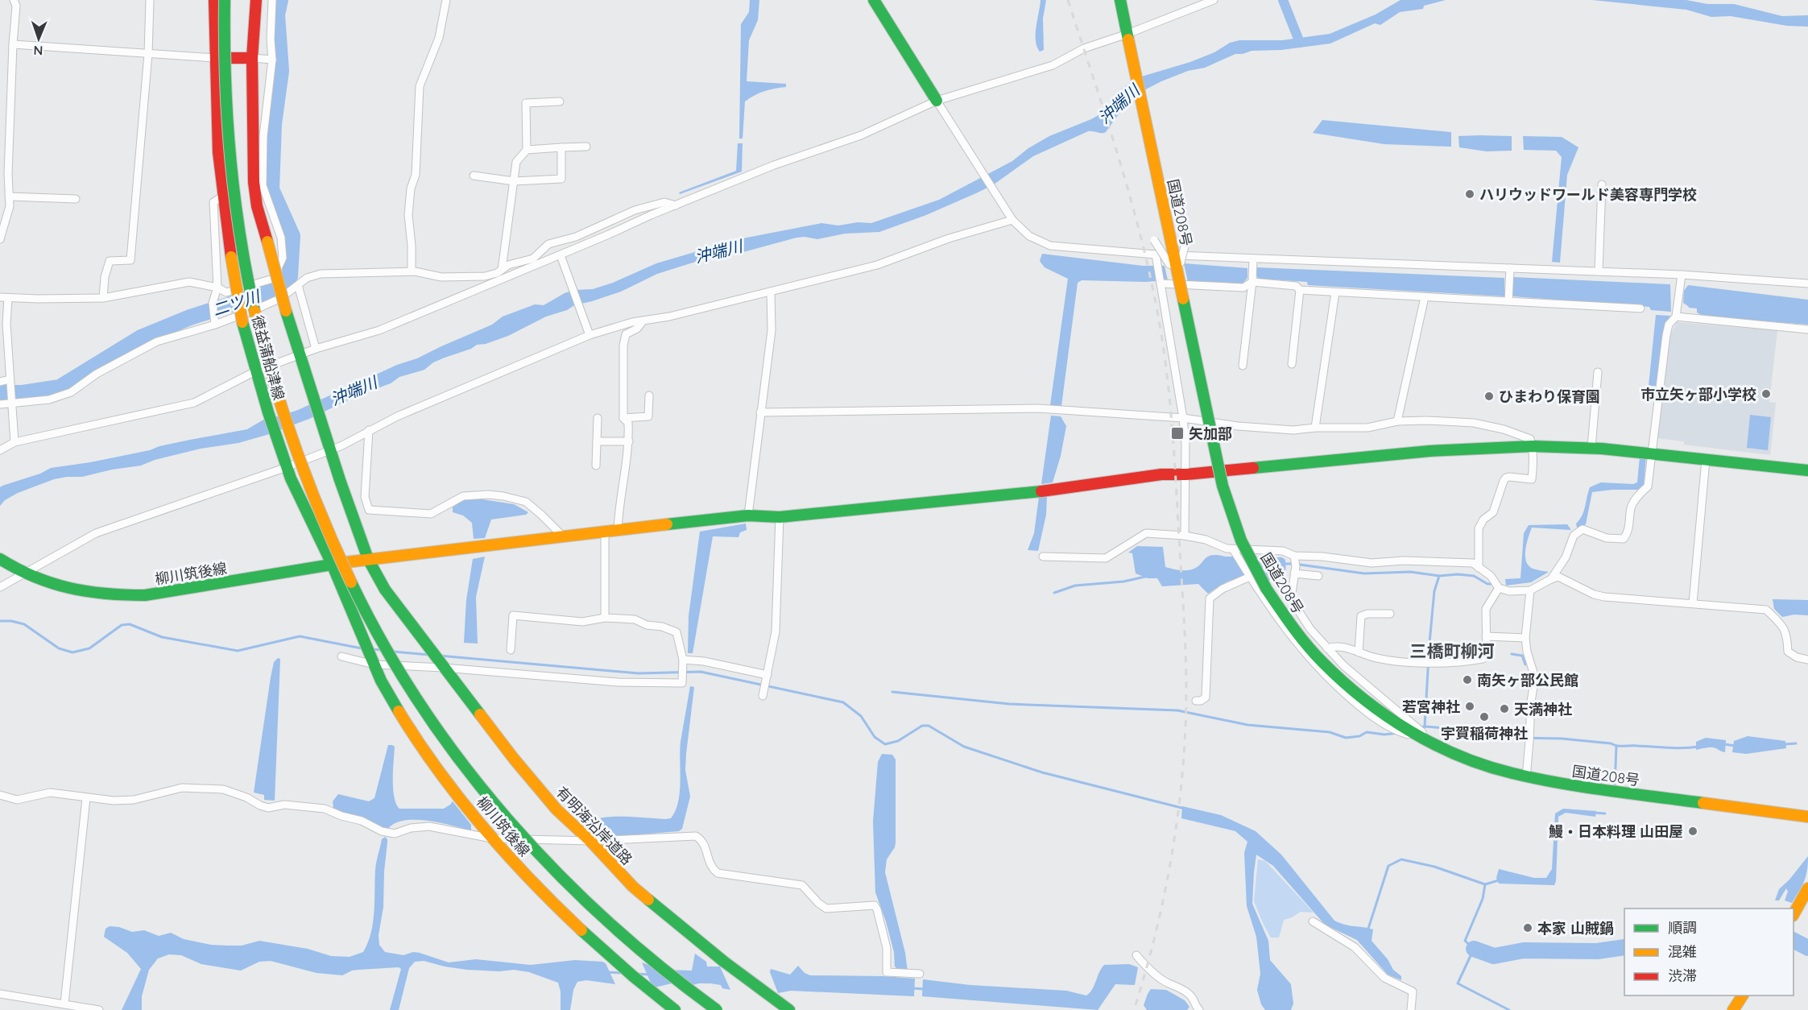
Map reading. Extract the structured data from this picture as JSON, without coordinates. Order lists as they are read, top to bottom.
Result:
{
  "streets": {
    "main road": [
      "国道208号",
      "徳益蒲船津線",
      "柳川筑後線",
      "有明海沿岸道路"
    ]
  },
  "crossings": [
    ["徳益蒲船津線", "柳川筑後線"],
    ["徳益蒲船津線", "有明海沿岸道路"],
    ["柳川筑後線", "有明海沿岸道路"]
  ],
  "districts": ["三橋町柳河"],
  "water": ["沖端川", "二ツ川"],
  "places": {
    "other": [
      "ハリウッドワールド美容専門学校",
      "市立矢ヶ部小学校",
      "ひまわり保育園",
      "南矢ヶ部公民館",
      "若宮神社",
      "天満神社",
      "宇賀稲荷神社",
      "鰻・日本料理 山田屋",
      "本家 山賊鍋"
    ],
    "transit": ["矢加部"]
  },
  "legend": ["順調", "混雑", "渋滞"],
  "north": "bottom"
}
